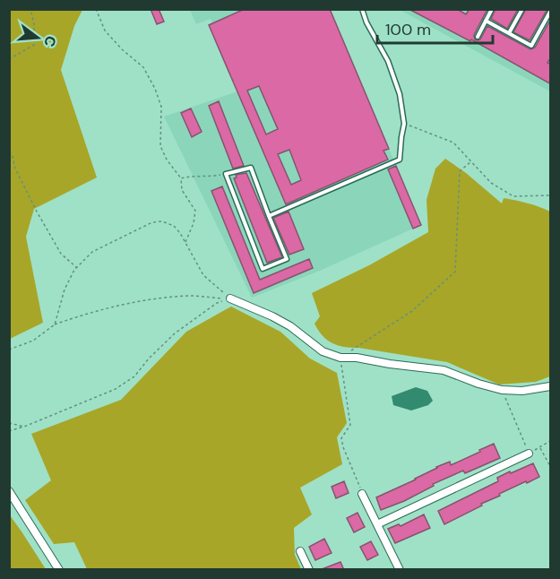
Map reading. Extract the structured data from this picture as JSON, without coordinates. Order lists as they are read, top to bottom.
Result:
{
  "scale_bar": "100 m",
  "north": "right"
}
